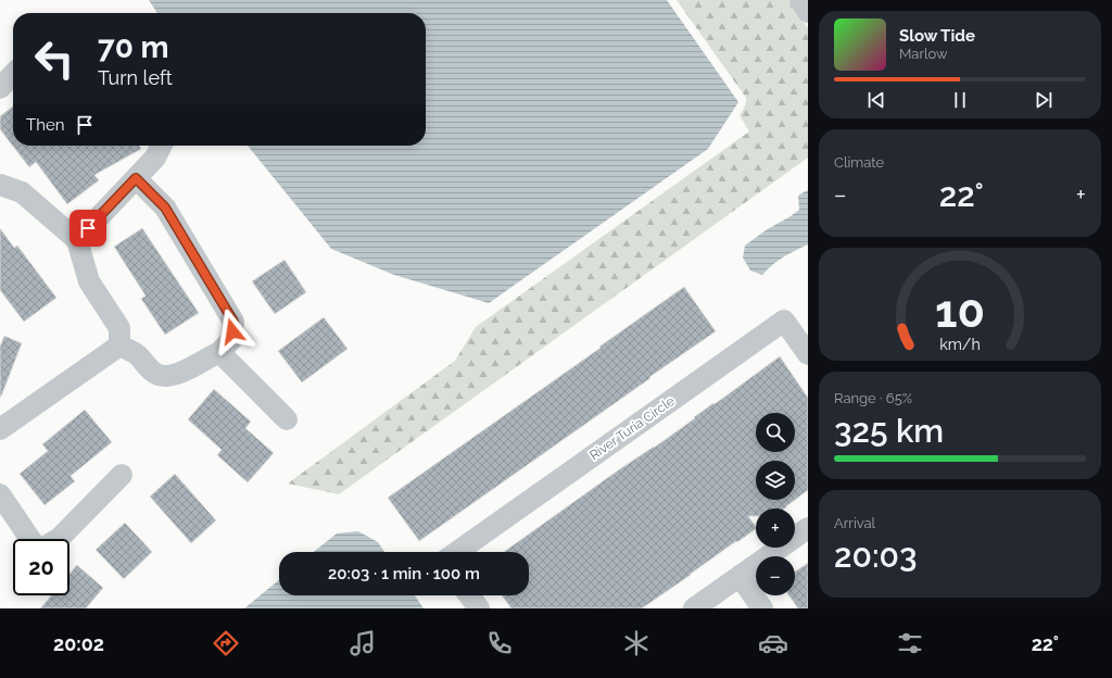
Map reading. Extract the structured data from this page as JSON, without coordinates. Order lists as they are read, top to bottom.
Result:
{
  "streets": {
    "street": ["River Turia Circle"]
  },
  "page": {
    "turn": ["70 m", "Turn left"],
    "song": ["Slow Tide", "Marlow"],
    "then": "Then",
    "tile": [
      "Climate",
      ["Range · 65%", "325 km"],
      ["Arrival", "20:03"]
    ],
    "heat": ["−", "22°", "+"],
    "map_buttons": ["+", "−"],
    "limit": "20",
    "trip": "20:03 · 1 min · 100 m",
    "tabs": ["20:02", "22°"],
    "gauge": ["10", "km/h"]
  }
}
